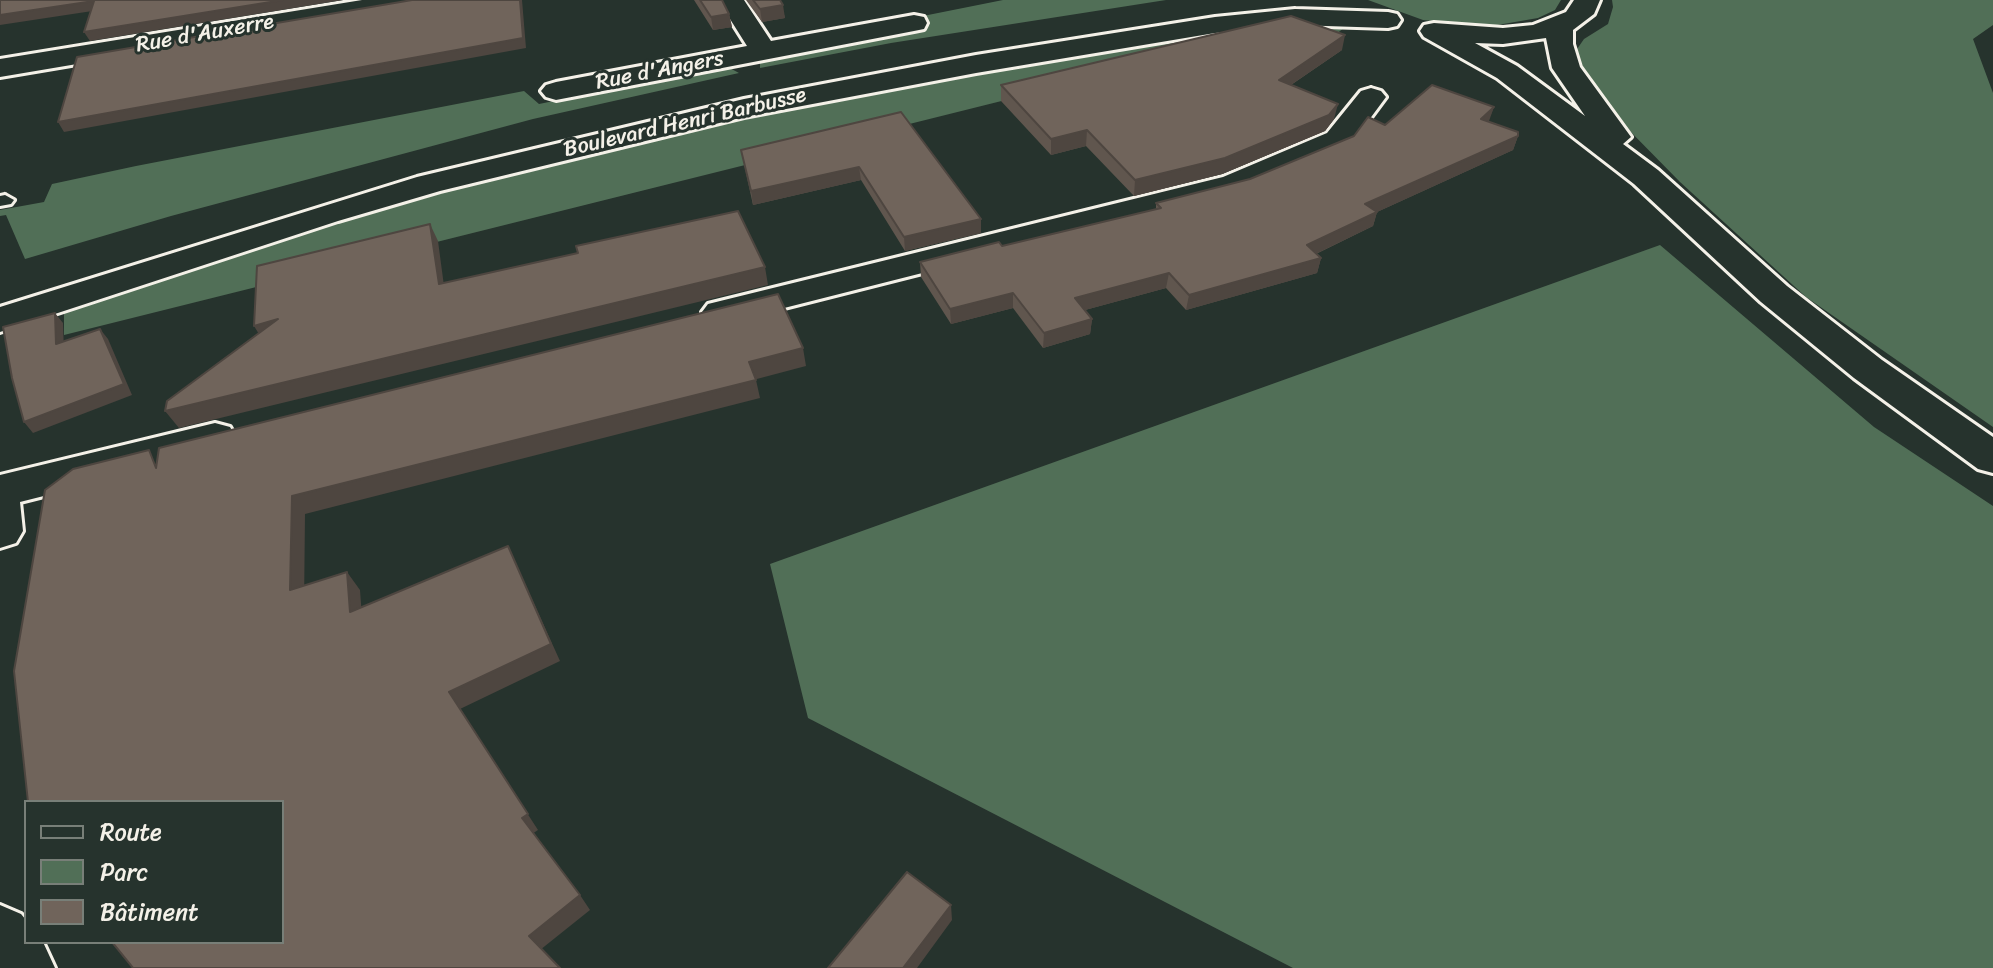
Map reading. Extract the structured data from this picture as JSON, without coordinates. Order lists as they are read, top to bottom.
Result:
{
  "streets": {
    "main road": ["Rue d'Auxerre", "Rue d'Angers", "Boulevard Henri Barbusse"]
  },
  "legend": ["Route", "Parc", "Bâtiment"]
}
